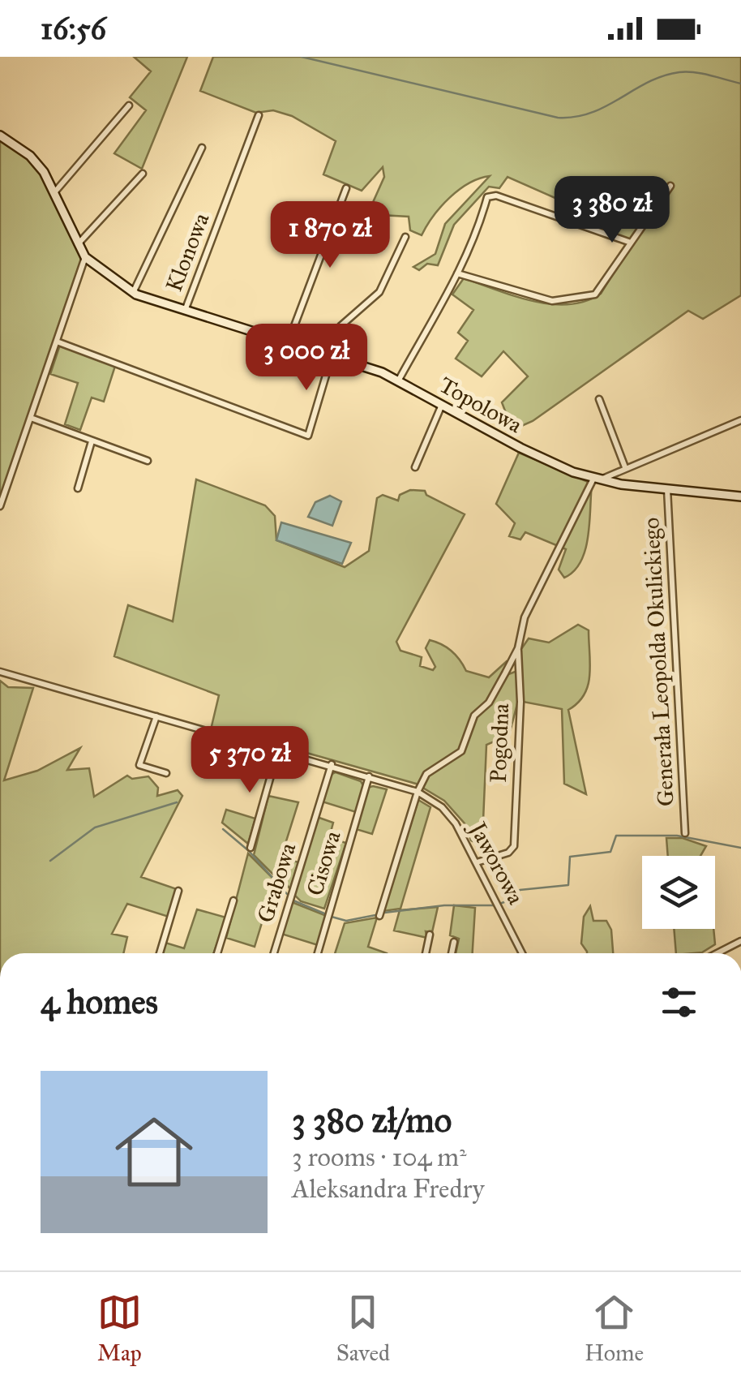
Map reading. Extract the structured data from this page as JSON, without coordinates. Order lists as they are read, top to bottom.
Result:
{
  "streets": {
    "street": [
      "Klonowa",
      "Topolowa",
      "Generała Leopolda Okulickiego",
      "Pogodna",
      "Cisowa",
      "Jaworowa",
      "Grabowa"
    ]
  },
  "crossings": [
    ["Klonowa", "Topolowa"],
    ["Topolowa", "Generała Leopolda Okulickiego"],
    ["Pogodna", "Jaworowa"],
    ["Cisowa", "Jaworowa"],
    ["Jaworowa", "Grabowa"]
  ],
  "page": {
    "status": "16:56",
    "price": [
      "3 380 zł",
      "1 870 zł",
      "3 000 zł",
      "5 370 zł"
    ],
    "heading": "4 homes",
    "list": [
      {
        "name": "3 380 zł/mo",
        "note": "3 rooms · 104 m² · Aleksandra Fredry"
      }
    ],
    "tabs": ["Map", "Saved", "Home"]
  }
}
